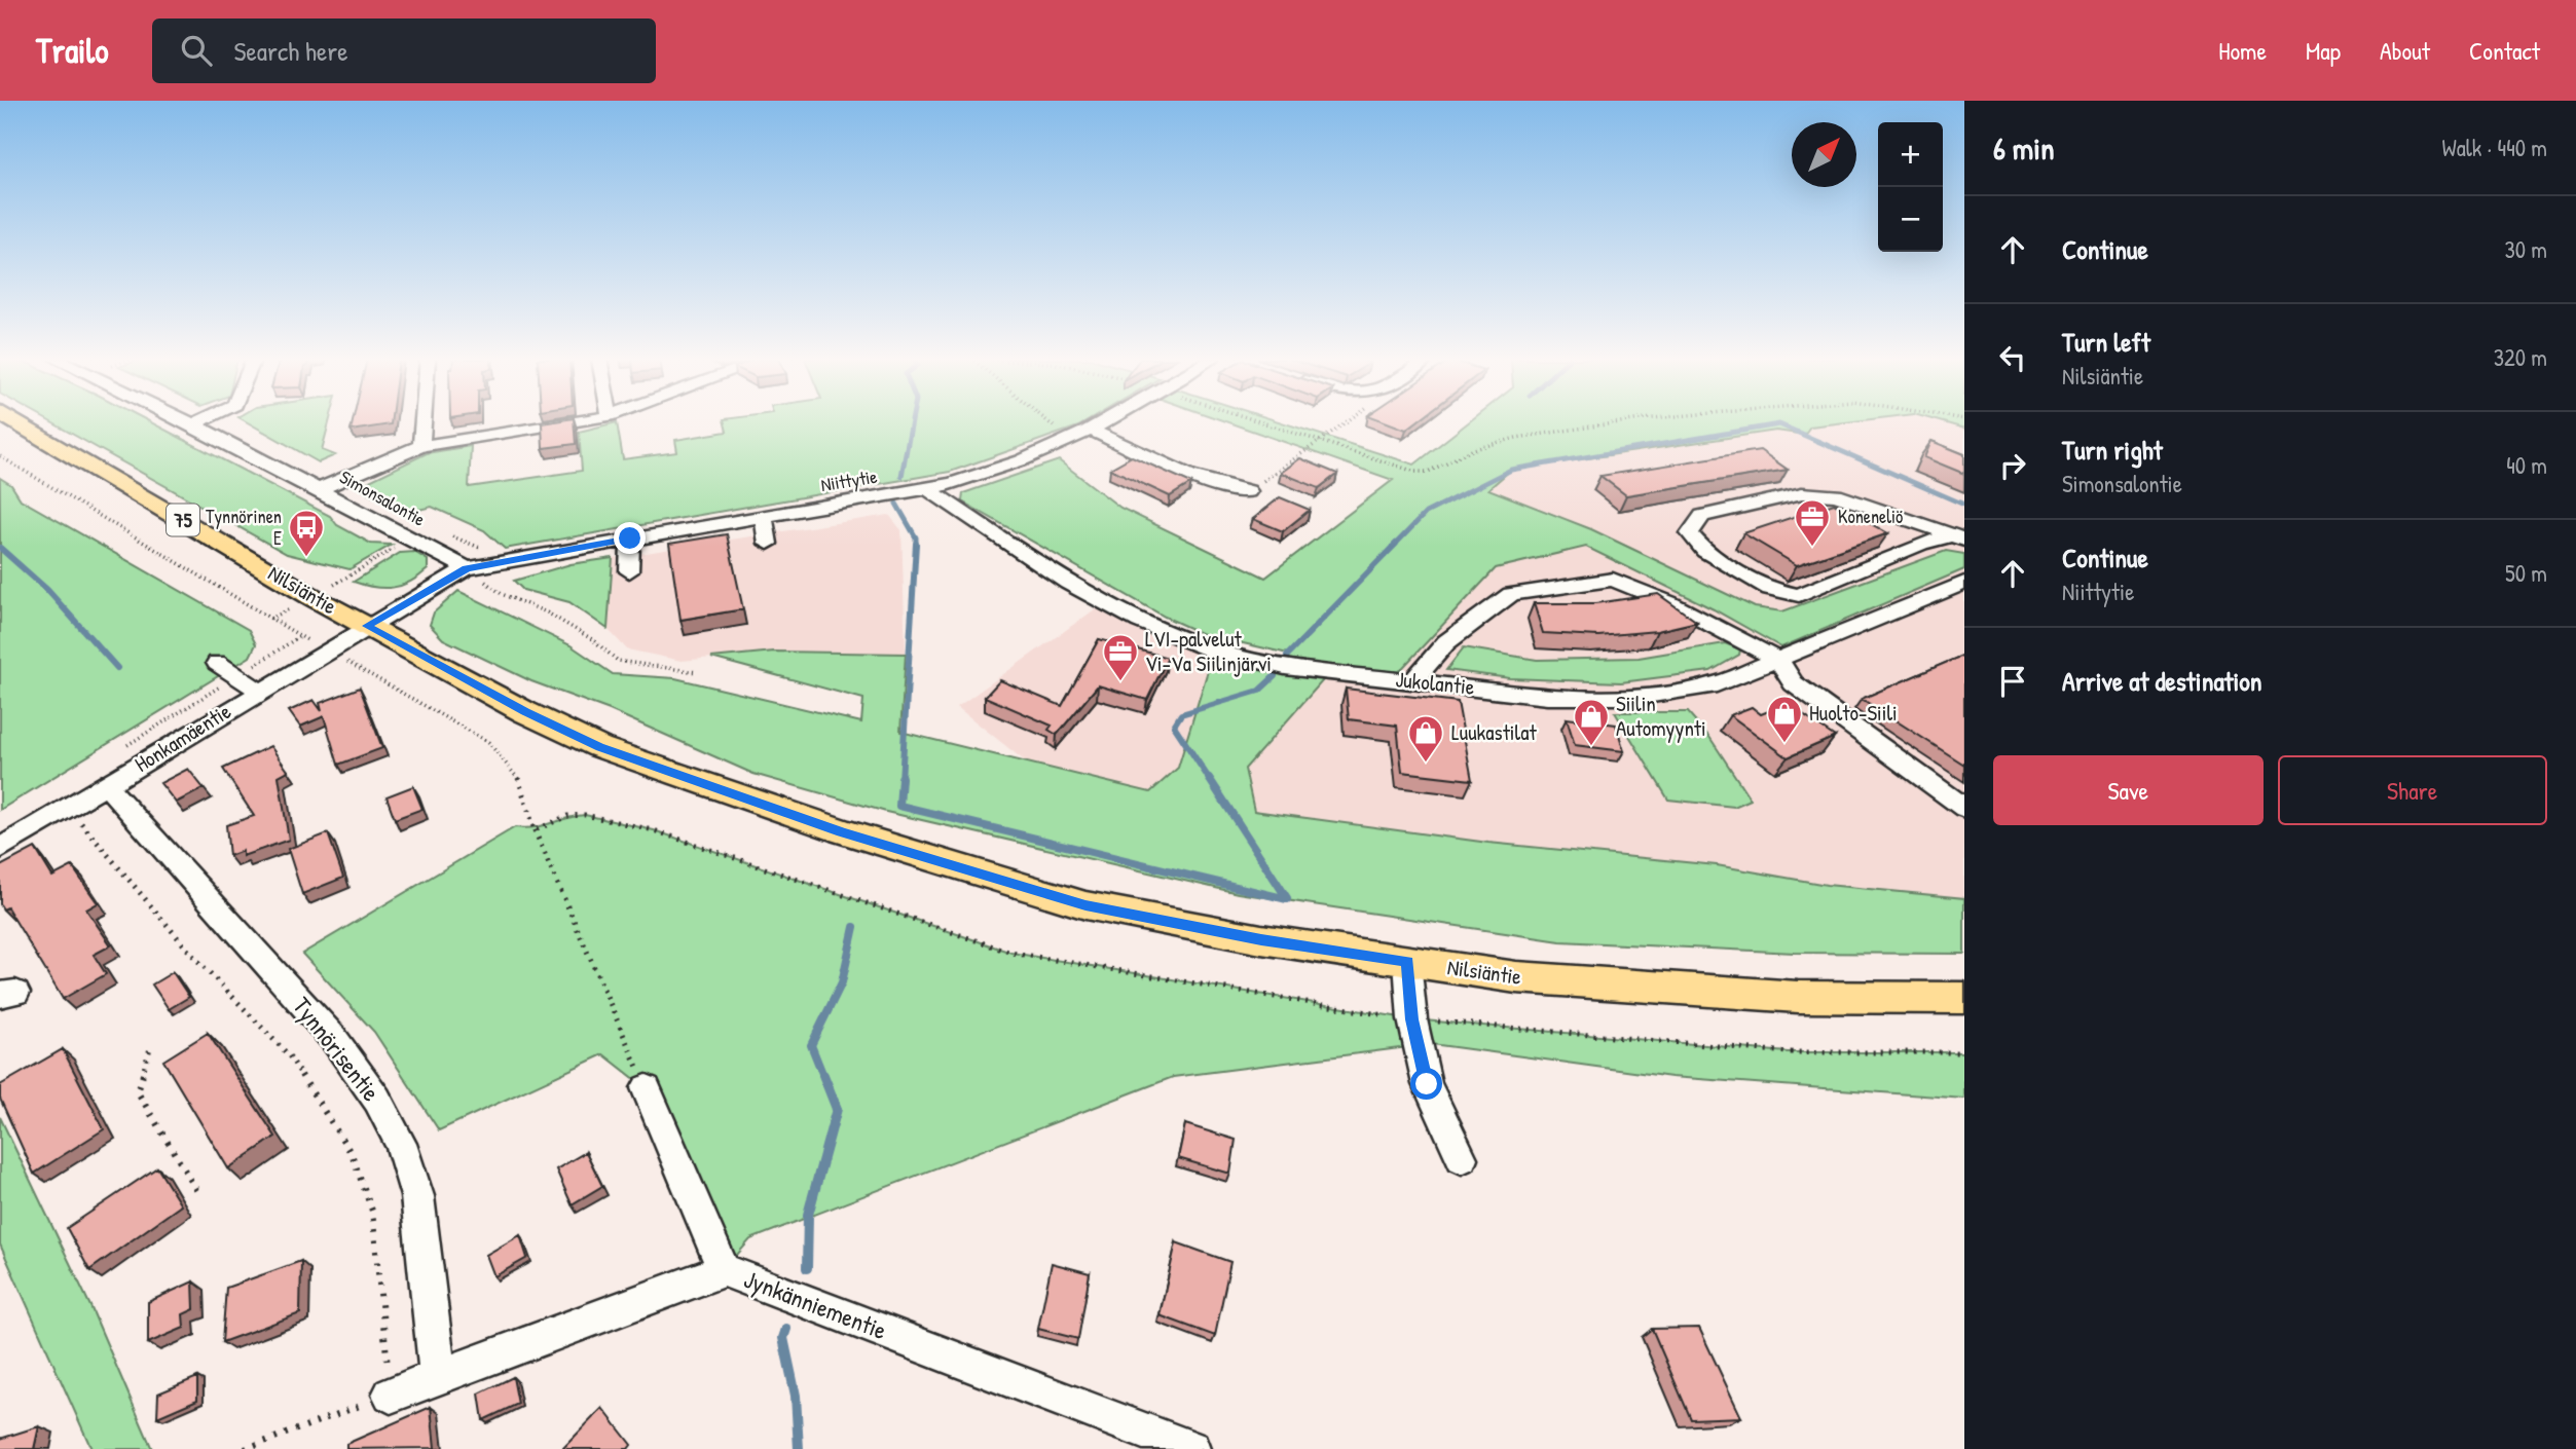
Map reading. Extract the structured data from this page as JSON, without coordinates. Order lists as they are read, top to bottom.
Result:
{
  "streets": {
    "main road": ["75", "Nilsiäntie"],
    "street": [
      "Niittytie",
      "Simonsalontie",
      "Jukolantie",
      "Honkamäentie",
      "Tynnörisentie",
      "Jynkänniementie"
    ]
  },
  "crossings": [
    ["Niittytie", "Simonsalontie"],
    ["Niittytie", "Jukolantie"],
    ["Nilsiäntie", "Honkamäentie"],
    ["Honkamäentie", "Tynnörisentie"],
    ["Tynnörisentie", "Jynkänniementie"]
  ],
  "places": {
    "office": ["Koneneliö", "LVI-palvelut Vi-Va Siilinjärvi"],
    "bus stop": ["Tynnörinen E"],
    "shop": ["Huolto-Siili", "Siilin Automyynti", "Luukastilat"]
  },
  "north": "top right",
  "page": {
    "header": "Trailo",
    "search": "Search here",
    "nav": [
      "Home",
      "Map",
      "About",
      "Contact"
    ],
    "heading": ["6 min", "Walk · 440 m"],
    "map_buttons": ["+", "−"],
    "list": [
      ["Continue", "30 m"],
      ["Turn left", "Nilsiäntie", "320 m"],
      ["Turn right", "Simonsalontie", "40 m"],
      ["Continue", "Niittytie", "50 m"],
      "Arrive at destination"
    ],
    "buttons": ["Save", "Share"]
  }
}
